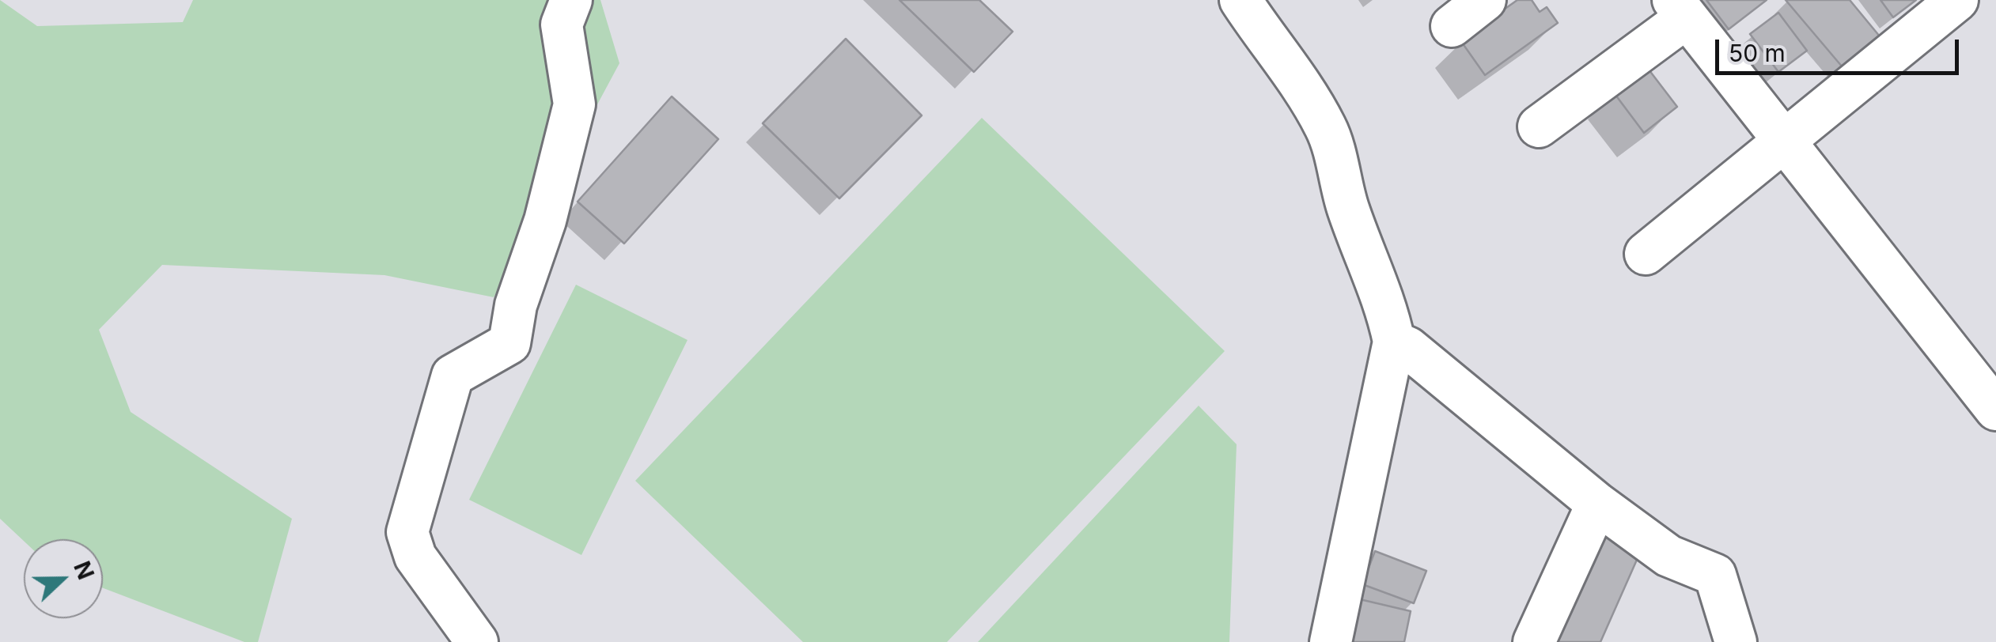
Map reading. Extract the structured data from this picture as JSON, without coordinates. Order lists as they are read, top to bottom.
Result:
{
  "scale_bar": "50 m",
  "north": "right"
}
